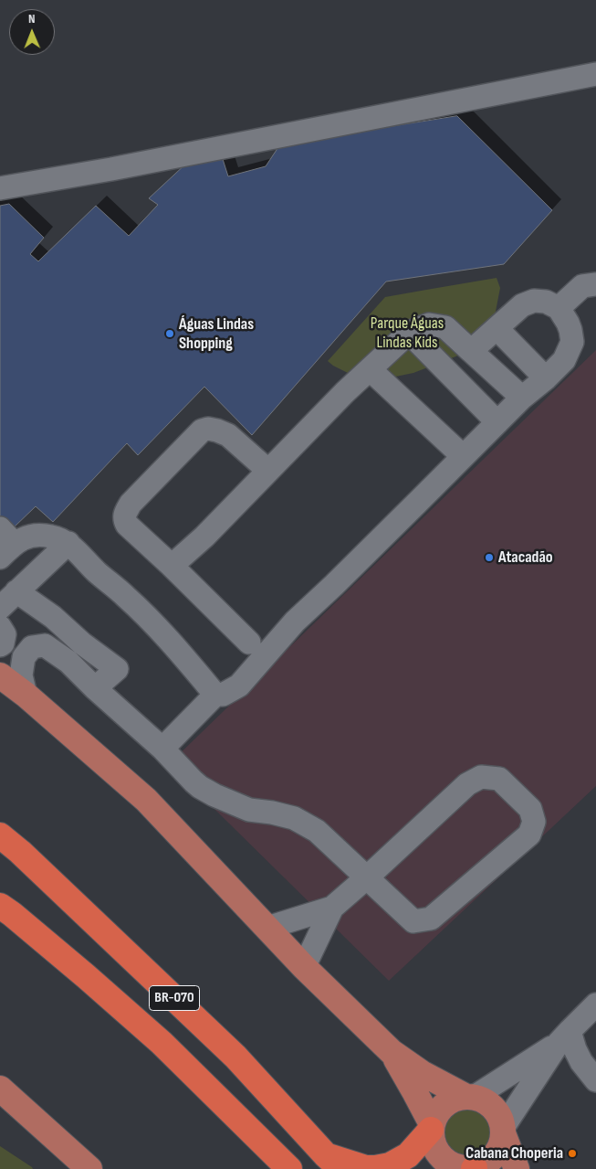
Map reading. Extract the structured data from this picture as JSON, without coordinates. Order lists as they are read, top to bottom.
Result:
{
  "streets": {
    "highway": ["BR-070"]
  },
  "parks": ["Parque Águas Lindas Kids"],
  "places": ["Águas Lindas Shopping", "Atacadão", "Cabana Choperia"],
  "north": "top"
}
